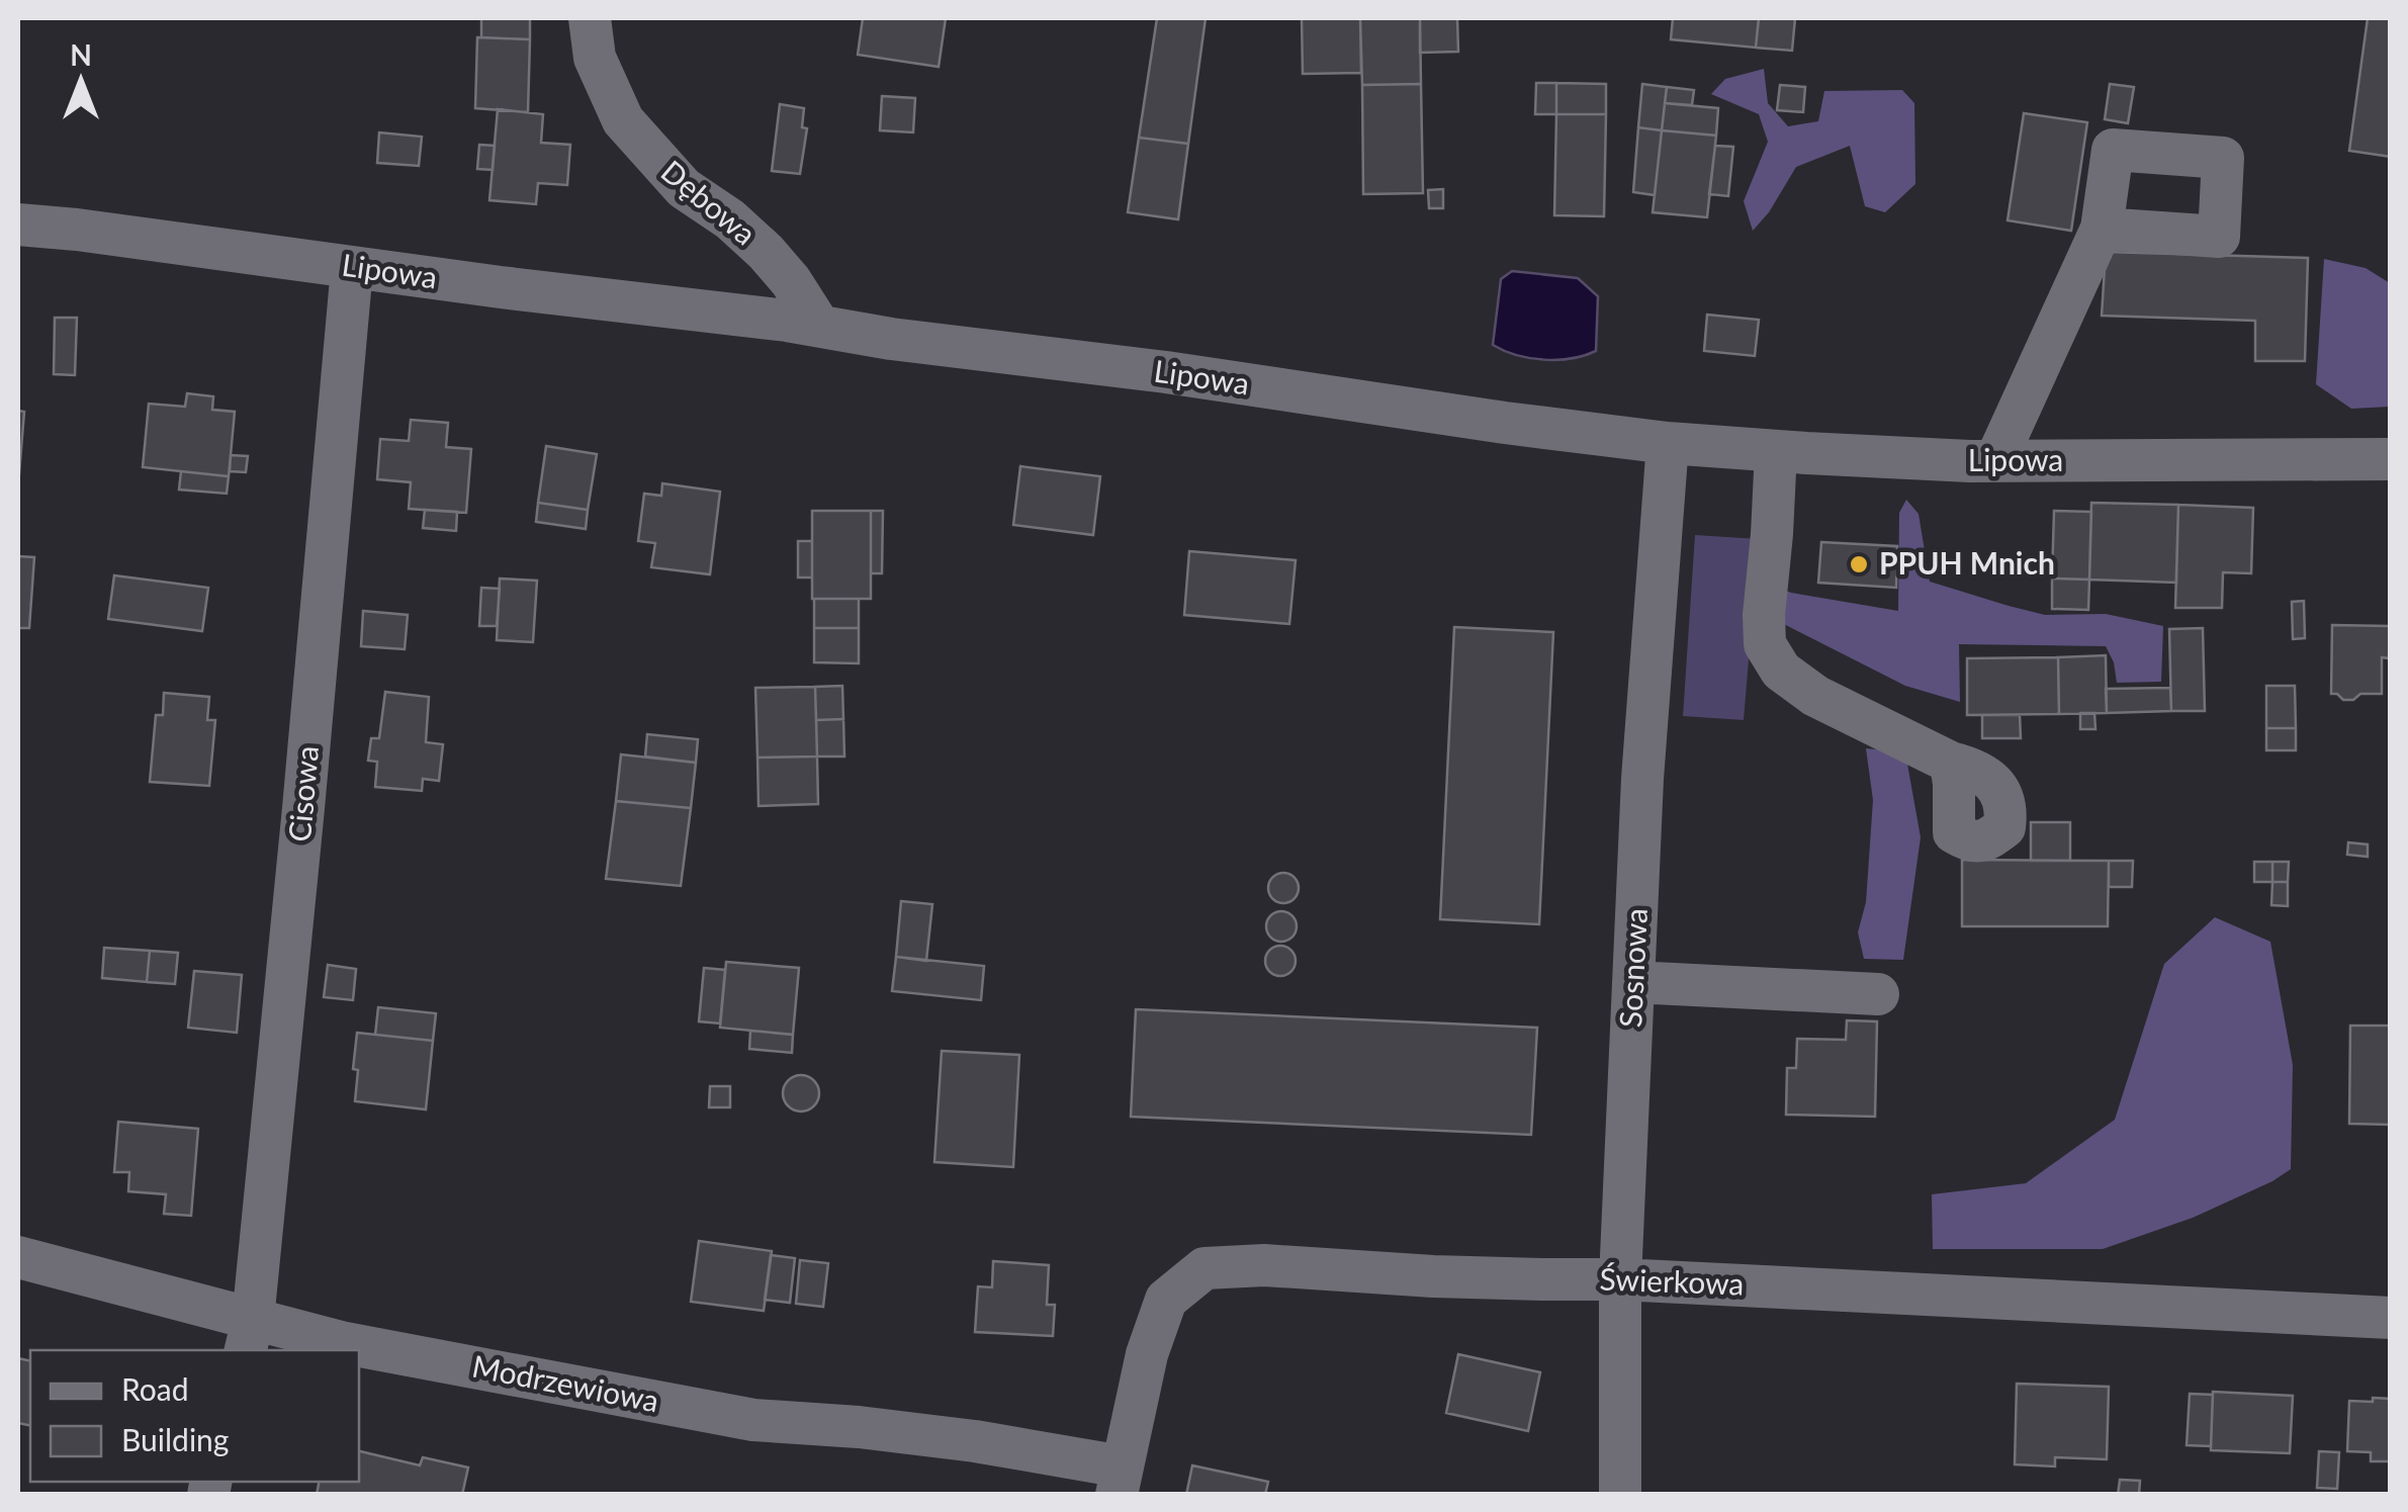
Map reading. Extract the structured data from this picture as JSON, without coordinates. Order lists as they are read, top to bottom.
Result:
{
  "streets": {
    "street": [
      "Dębowa",
      "Lipowa",
      "Cisowa",
      "Sosnowa",
      "Świerkowa",
      "Modrzewiowa"
    ]
  },
  "crossings": [
    ["Dębowa", "Lipowa"],
    ["Lipowa", "Cisowa"],
    ["Lipowa", "Sosnowa"],
    ["Cisowa", "Modrzewiowa"],
    ["Sosnowa", "Świerkowa"],
    ["Świerkowa", "Modrzewiowa"]
  ],
  "places": ["PPUH Mnich"],
  "legend": ["Road", "Building"],
  "north": "top"
}
